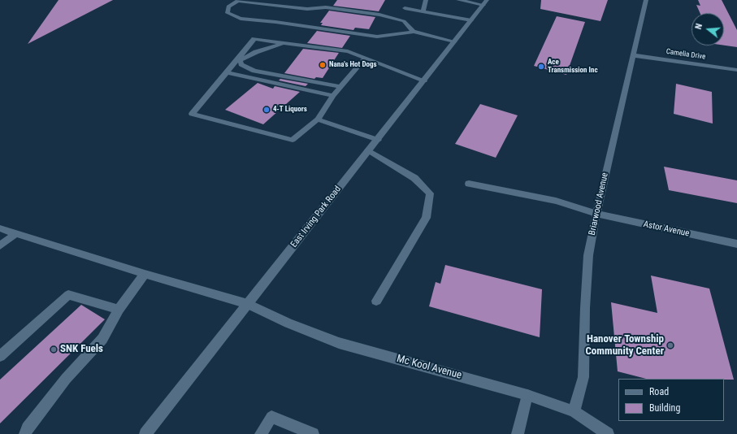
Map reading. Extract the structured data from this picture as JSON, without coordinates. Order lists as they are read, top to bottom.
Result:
{
  "streets": {
    "street": [
      "Camelia Drive",
      "Briarwood Avenue",
      "East Irving Park Road",
      "Astor Avenue",
      "Mc Kool Avenue"
    ]
  },
  "crossings": [
    ["Camelia Drive", "Briarwood Avenue"],
    ["Briarwood Avenue", "Astor Avenue"],
    ["Briarwood Avenue", "Mc Kool Avenue"],
    ["East Irving Park Road", "Mc Kool Avenue"]
  ],
  "places": [
    "Nana's Hot Dogs",
    "Ace Transmission Inc",
    "4-T Liquors",
    "Hanover Township Community Center",
    "SNK Fuels"
  ],
  "legend": ["Road", "Building"],
  "north": "left"
}
